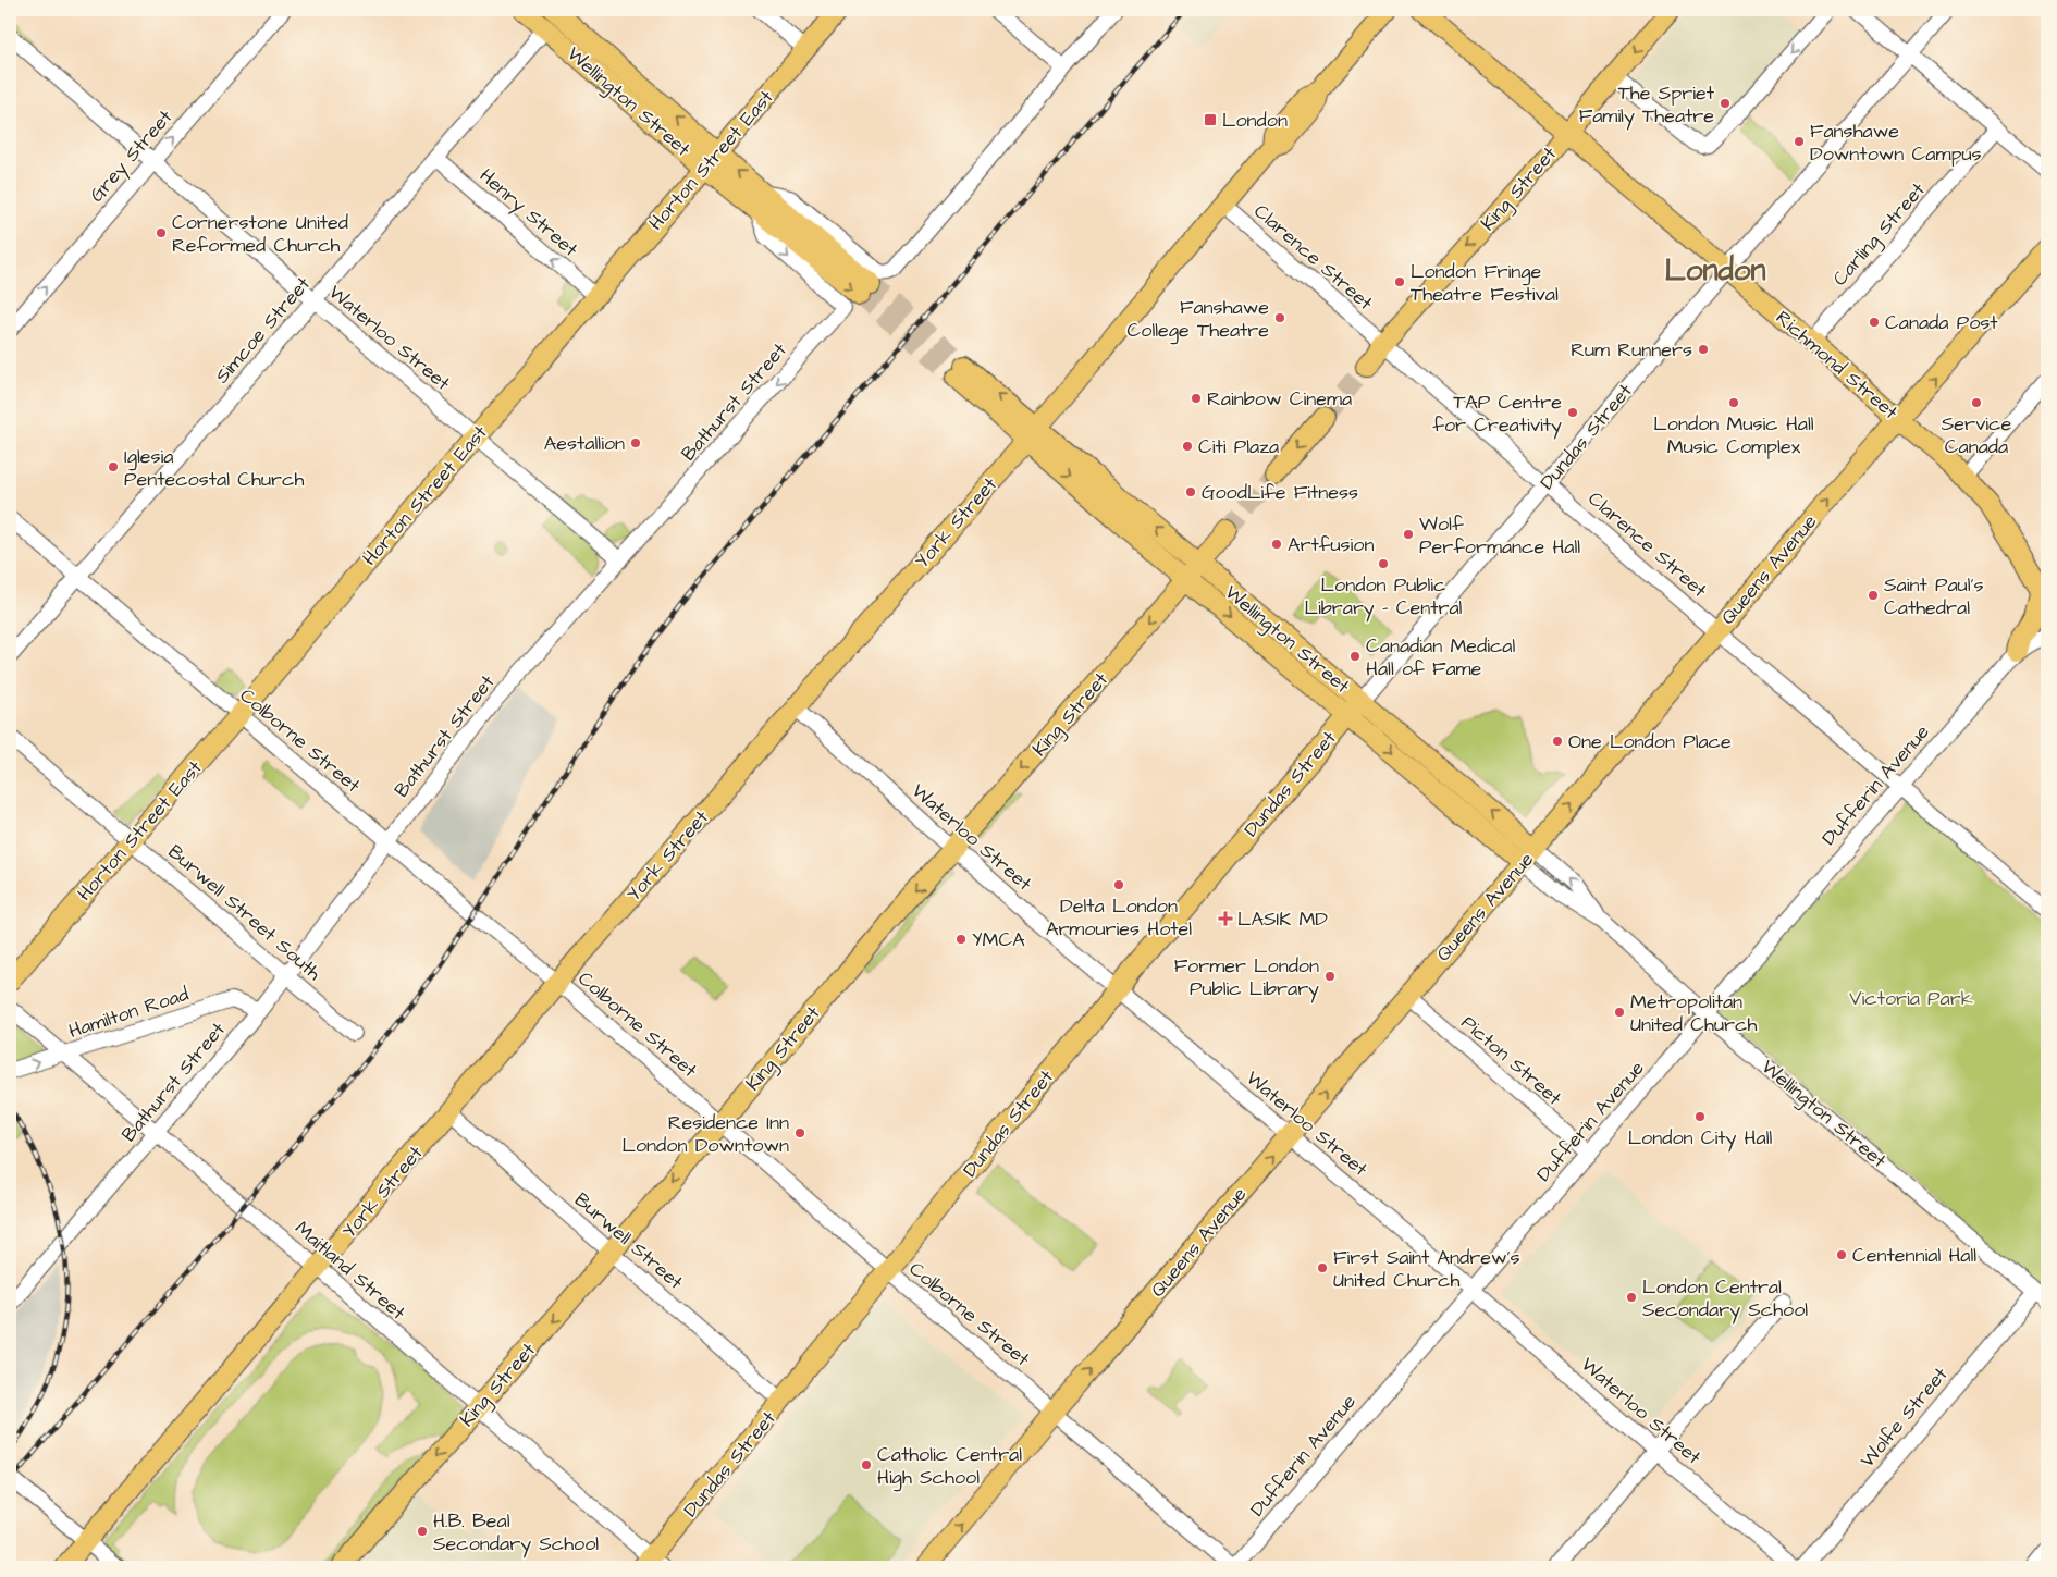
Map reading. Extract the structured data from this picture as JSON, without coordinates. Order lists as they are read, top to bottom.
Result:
{
  "streets": {
    "main road": [
      "Wellington Street",
      "Horton Street East",
      "King Street",
      "Richmond Street",
      "Dundas Street",
      "York Street",
      "Queens Avenue"
    ],
    "street": [
      "Grey Street",
      "Henry Street",
      "Carling Street",
      "Clarence Street",
      "Simcoe Street",
      "Waterloo Street",
      "Bathurst Street",
      "Colborne Street",
      "Dufferin Avenue",
      "Burwell Street South",
      "Hamilton Road",
      "Picton Street",
      "Burwell Street",
      "Maitland Street",
      "Wolfe Street"
    ]
  },
  "crossings": [
    ["Wellington Street", "Horton Street East"],
    ["Wellington Street", "King Street"],
    ["Wellington Street", "Simcoe Street"],
    ["Wellington Street", "Bathurst Street"],
    ["Wellington Street", "Dundas Street"],
    ["Wellington Street", "York Street"],
    ["Wellington Street", "Queens Avenue"],
    ["Wellington Street", "Dufferin Avenue"],
    ["Wellington Street", "Wolfe Street"],
    ["Grey Street", "Waterloo Street"],
    ["Horton Street East", "Henry Street"],
    ["Horton Street East", "Waterloo Street"],
    ["Horton Street East", "Colborne Street"],
    ["Horton Street East", "Burwell Street South"],
    ["King Street", "Clarence Street"],
    ["King Street", "Waterloo Street"],
    ["King Street", "Richmond Street"],
    ["King Street", "Colborne Street"],
    ["King Street", "Burwell Street"],
    ["King Street", "Maitland Street"],
    ["Henry Street", "Simcoe Street"],
    ["Carling Street", "Richmond Street"],
    ["Clarence Street", "Dundas Street"],
    ["Clarence Street", "York Street"],
    ["Clarence Street", "Queens Avenue"],
    ["Clarence Street", "Dufferin Avenue"],
    ["Simcoe Street", "Waterloo Street"],
    ["Simcoe Street", "Colborne Street"],
    ["Waterloo Street", "Bathurst Street"],
    ["Waterloo Street", "Dundas Street"],
    ["Waterloo Street", "York Street"],
    ["Waterloo Street", "Queens Avenue"],
    ["Waterloo Street", "Dufferin Avenue"],
    ["Richmond Street", "Dundas Street"],
    ["Richmond Street", "Queens Avenue"],
    ["Bathurst Street", "Colborne Street"],
    ["Bathurst Street", "Burwell Street South"],
    ["Bathurst Street", "Hamilton Road"],
    ["Bathurst Street", "Maitland Street"],
    ["Dundas Street", "Colborne Street"],
    ["Dundas Street", "Burwell Street"],
    ["Dundas Street", "Maitland Street"],
    ["York Street", "Colborne Street"],
    ["York Street", "Burwell Street"],
    ["York Street", "Maitland Street"],
    ["Queens Avenue", "Colborne Street"],
    ["Queens Avenue", "Picton Street"],
    ["Colborne Street", "Dufferin Avenue"],
    ["Dufferin Avenue", "Picton Street"],
    ["Hamilton Road", "Maitland Street"]
  ],
  "one_way": [
    "Grey Street",
    "King Street",
    "Henry Street",
    "Queens Avenue"
  ],
  "districts": ["London"],
  "parks": ["Victoria Park"],
  "places": {
    "other": [
      "The Spriet Family Theatre",
      "Fanshawe Downtown Campus",
      "Cornerstone United Reformed Church",
      "London Fringe Theatre Festival",
      "Fanshawe College Theatre",
      "Canada Post",
      "Rum Runners",
      "Rainbow Cinema",
      "London Music Hall Music Complex",
      "Service Canada",
      "TAP Centre for Creativity",
      "Aestallion",
      "Citi Plaza",
      "Iglesia Pentecostal Church",
      "GoodLife Fitness",
      "Wolf Performance Hall",
      "Artfusion",
      "London Public Library - Central",
      "Saint Paul's Cathedral",
      "Canadian Medical Hall of Fame",
      "One London Place",
      "Delta London Armouries Hotel",
      "YMCA",
      "Former London Public Library",
      "Metropolitan United Church",
      "London City Hall",
      "Residence Inn London Downtown",
      "Centennial Hall",
      "First Saint Andrew's United Church",
      "London Central Secondary School",
      "Catholic Central High School",
      "H.B. Beal Secondary School"
    ],
    "transit": ["London"],
    "health": ["LASIK MD"]
  }
}
